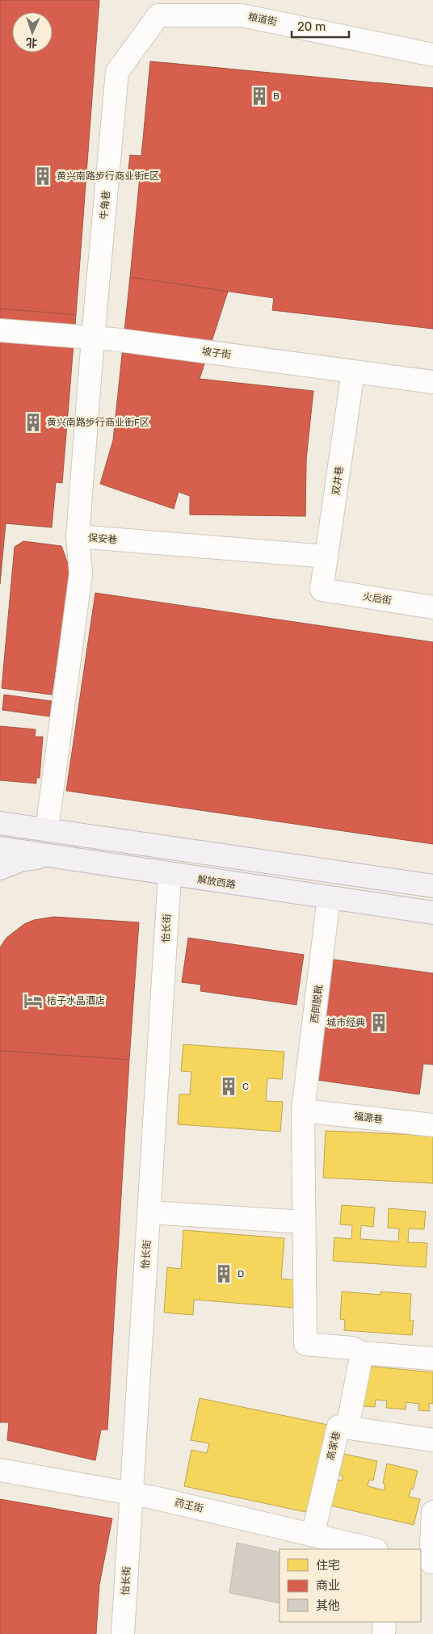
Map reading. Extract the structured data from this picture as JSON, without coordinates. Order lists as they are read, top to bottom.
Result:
{
  "streets": {
    "main road": ["解放西路"],
    "street": [
      "粮道街",
      "牛角巷",
      "坡子街",
      "双井巷",
      "保安巷",
      "火后街",
      "怡长街",
      "西倒脱靴",
      "福源巷",
      "高家巷",
      "药王街"
    ]
  },
  "crossings": [
    ["粮道街", "牛角巷"],
    ["牛角巷", "坡子街"],
    ["牛角巷", "保安巷"],
    ["坡子街", "双井巷"],
    ["坡子街", "保安巷"],
    ["双井巷", "保安巷"],
    ["双井巷", "火后街"],
    ["解放西路", "怡长街"],
    ["解放西路", "西倒脱靴"],
    ["怡长街", "药王街"],
    ["西倒脱靴", "福源巷"],
    ["高家巷", "药王街"]
  ],
  "places": {
    "building": [
      "B",
      "黄兴南路步行商业街E区",
      "黄兴南路步行商业街F区",
      "城市经典",
      "C",
      "D"
    ],
    "hotel": ["桔子水晶酒店"]
  },
  "legend": ["住宅", "商业", "其他"],
  "scale_bar": "20 m",
  "north": "bottom"
}
